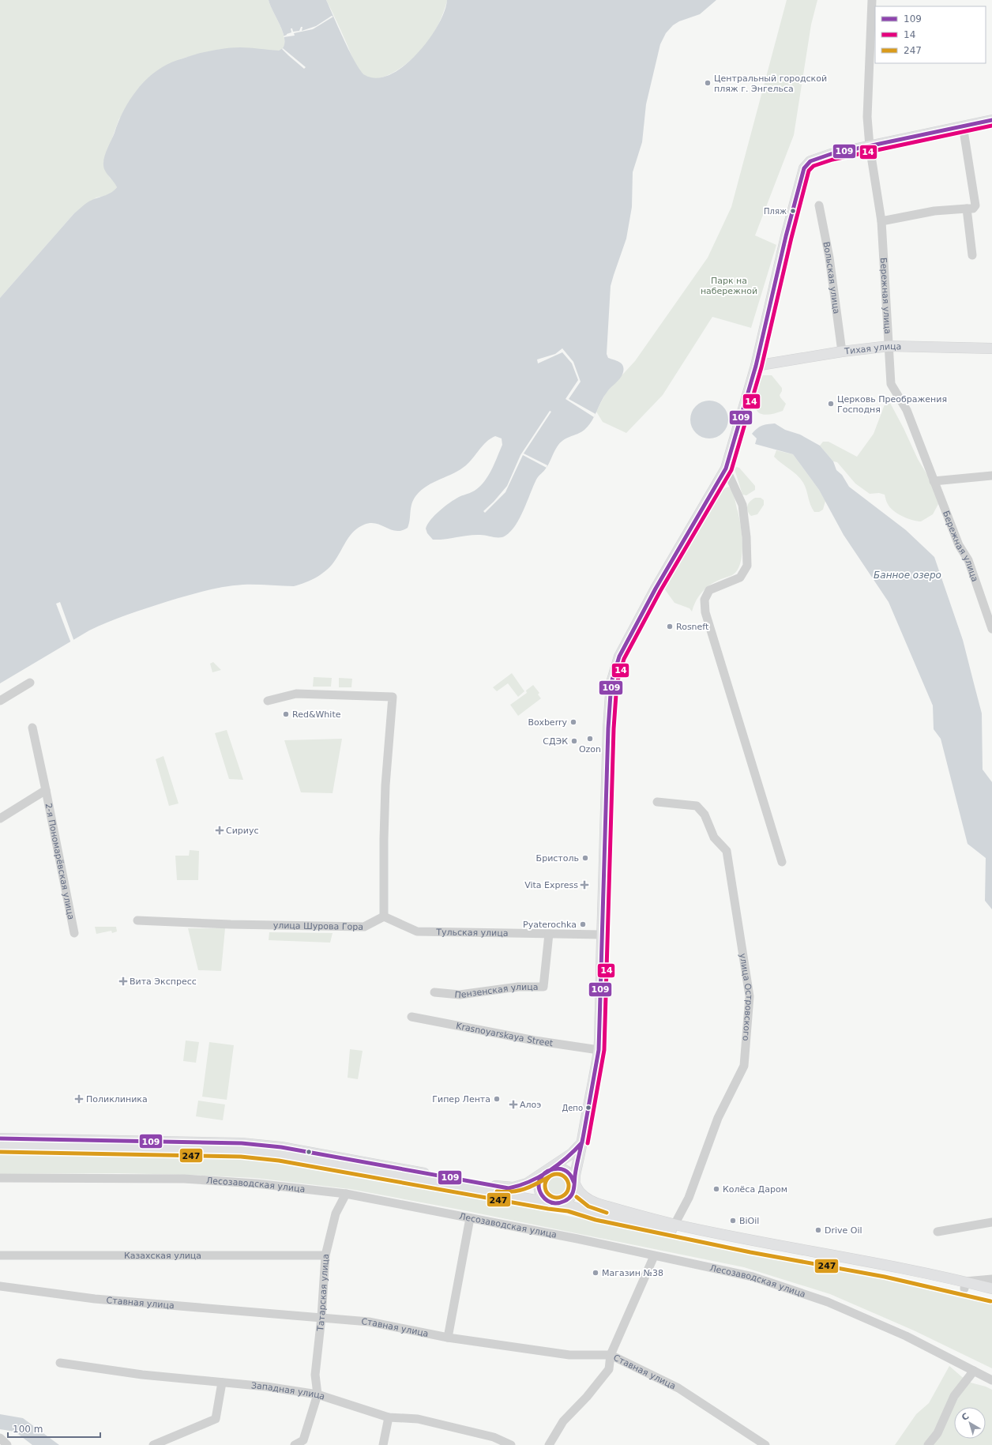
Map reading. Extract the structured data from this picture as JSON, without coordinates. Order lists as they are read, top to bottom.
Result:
{
  "streets": {
    "main road": ["Тихая улица"],
    "street": [
      "Вольская улица",
      "Бережная улица",
      "2-я Пономарёвская улица",
      "улица Шурова Гора",
      "Тульская улица",
      "Пензенская улица",
      "улица Островского",
      "Krasnoyarskaya Street",
      "Лесозаводская улица",
      "Казахская улица",
      "Татарская улица",
      "Ставная улица",
      "Западная улица"
    ]
  },
  "crossings": [
    ["Вольская улица", "Тихая улица"],
    ["Бережная улица", "Тихая улица"],
    ["улица Шурова Гора", "Тульская улица"],
    ["Тульская улица", "Пензенская улица"],
    ["Лесозаводская улица", "Татарская улица"],
    ["Казахская улица", "Татарская улица"],
    ["Татарская улица", "Ставная улица"],
    ["Татарская улица", "Западная улица"]
  ],
  "water": ["Банное озеро"],
  "parks": ["Парк на набережной"],
  "places": {
    "other": [
      "Центральный городской пляж г. Энгельса",
      "Пляж",
      "Церковь Преображения Господня",
      "Rosneft",
      "Red&White",
      "Boxberry",
      "Ozon",
      "СДЭК",
      "Бристоль",
      "Pyaterochka",
      "Гипер Лента",
      "Депо",
      "Колёса Даром",
      "BiOil",
      "Drive Oil",
      "Магазин №38"
    ],
    "health": [
      "Сириус",
      "Vita Express",
      "Вита Экспресс",
      "Поликлиника",
      "Алоэ"
    ]
  },
  "lines": ["transit line 109", "transit line 14", "transit line 247"],
  "legend": ["109", "14", "247"],
  "scale_bar": "100 m",
  "north": "top left"
}
